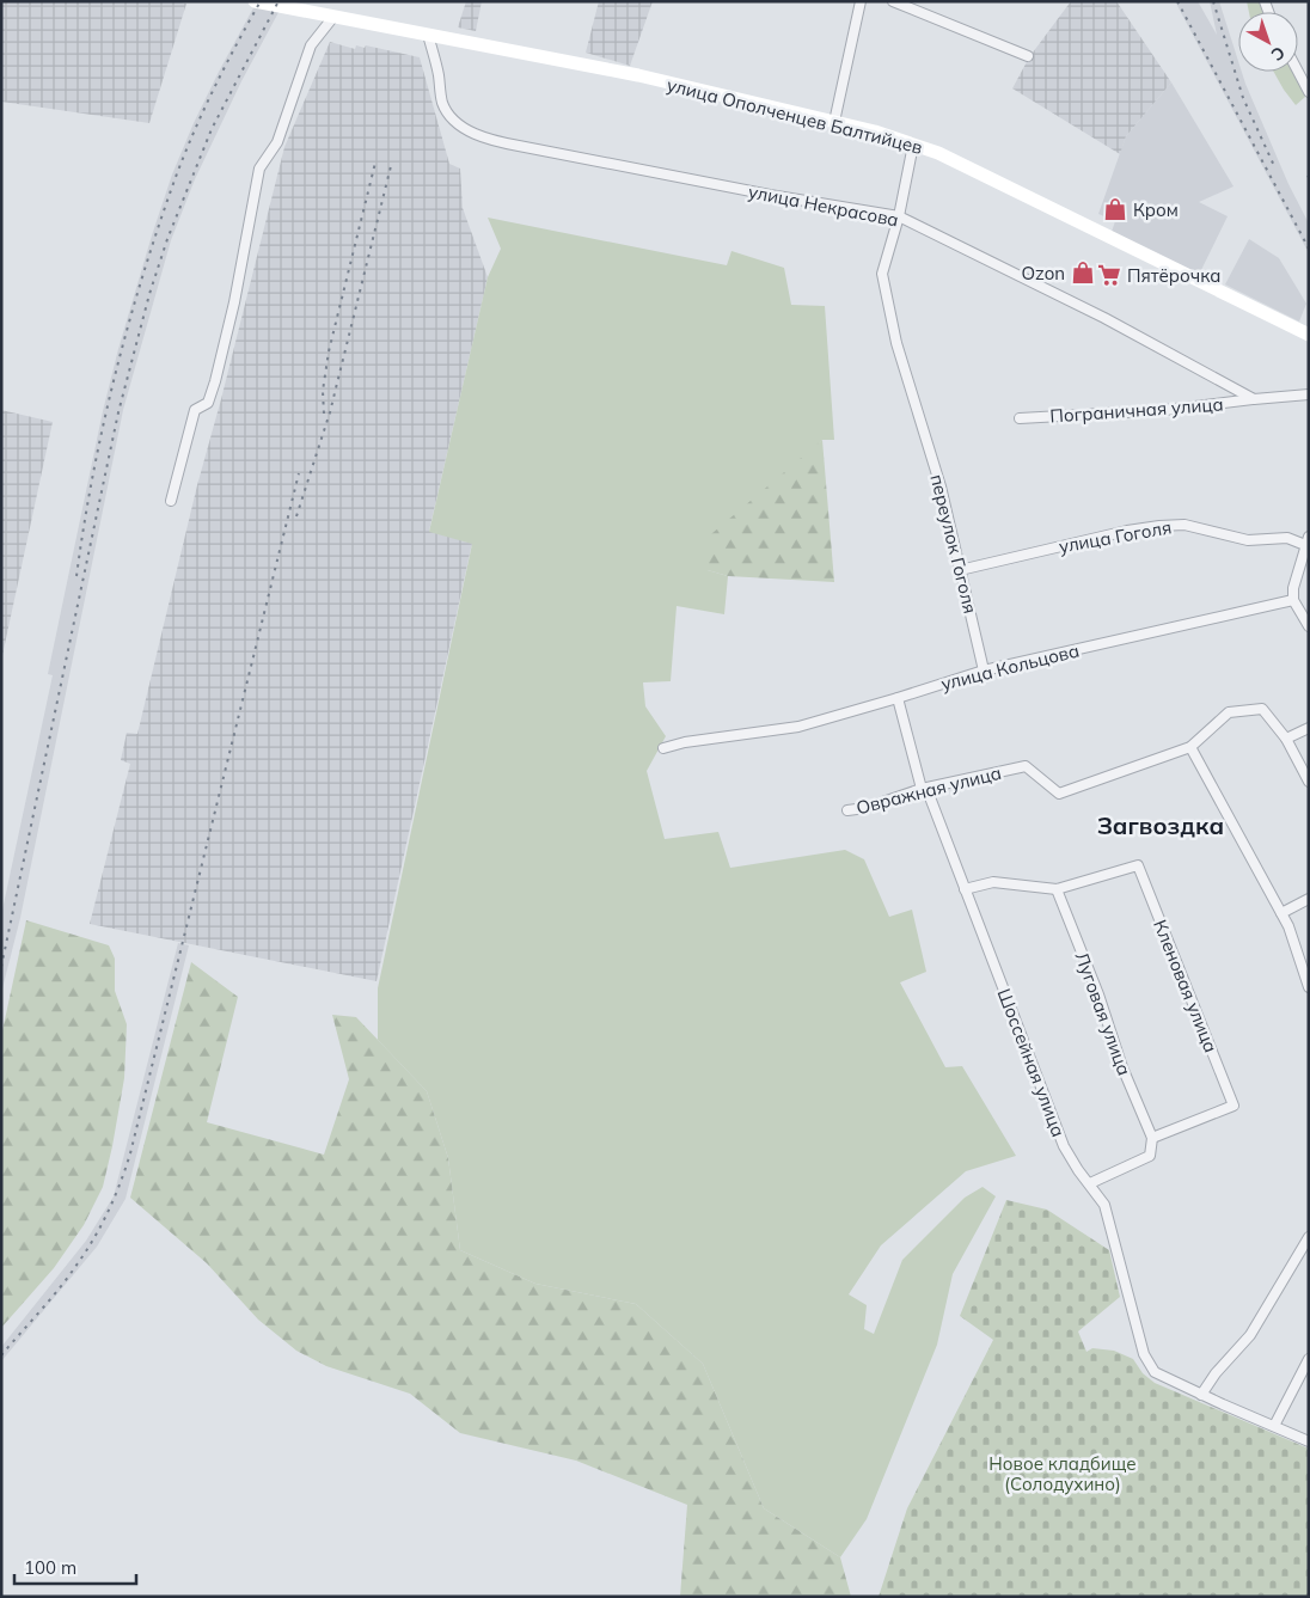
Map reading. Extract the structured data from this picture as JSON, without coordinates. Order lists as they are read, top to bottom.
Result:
{
  "streets": {
    "main road": ["улица Ополченцев Балтийцев"],
    "street": [
      "улица Некрасова",
      "Пограничная улица",
      "улица Гоголя",
      "переулок Гоголя",
      "улица Кольцова",
      "Овражная улица",
      "Кленовая улица",
      "Луговая улица",
      "Шоссейная улица"
    ]
  },
  "crossings": [
    ["улица Ополченцев Балтийцев", "улица Некрасова"],
    ["улица Ополченцев Балтийцев", "переулок Гоголя"],
    ["улица Некрасова", "Пограничная улица"],
    ["улица Некрасова", "переулок Гоголя"],
    ["улица Гоголя", "переулок Гоголя"],
    ["переулок Гоголя", "улица Кольцова"],
    ["улица Кольцова", "Шоссейная улица"],
    ["Овражная улица", "Шоссейная улица"],
    ["Кленовая улица", "Луговая улица"]
  ],
  "districts": ["Загвоздка"],
  "parks": ["Новое кладбище (Солодухино)"],
  "places": {
    "shop": ["Кром", "Ozon"],
    "supermarket": ["Пятёрочка"]
  },
  "scale_bar": "100 m",
  "north": "bottom right"
}
